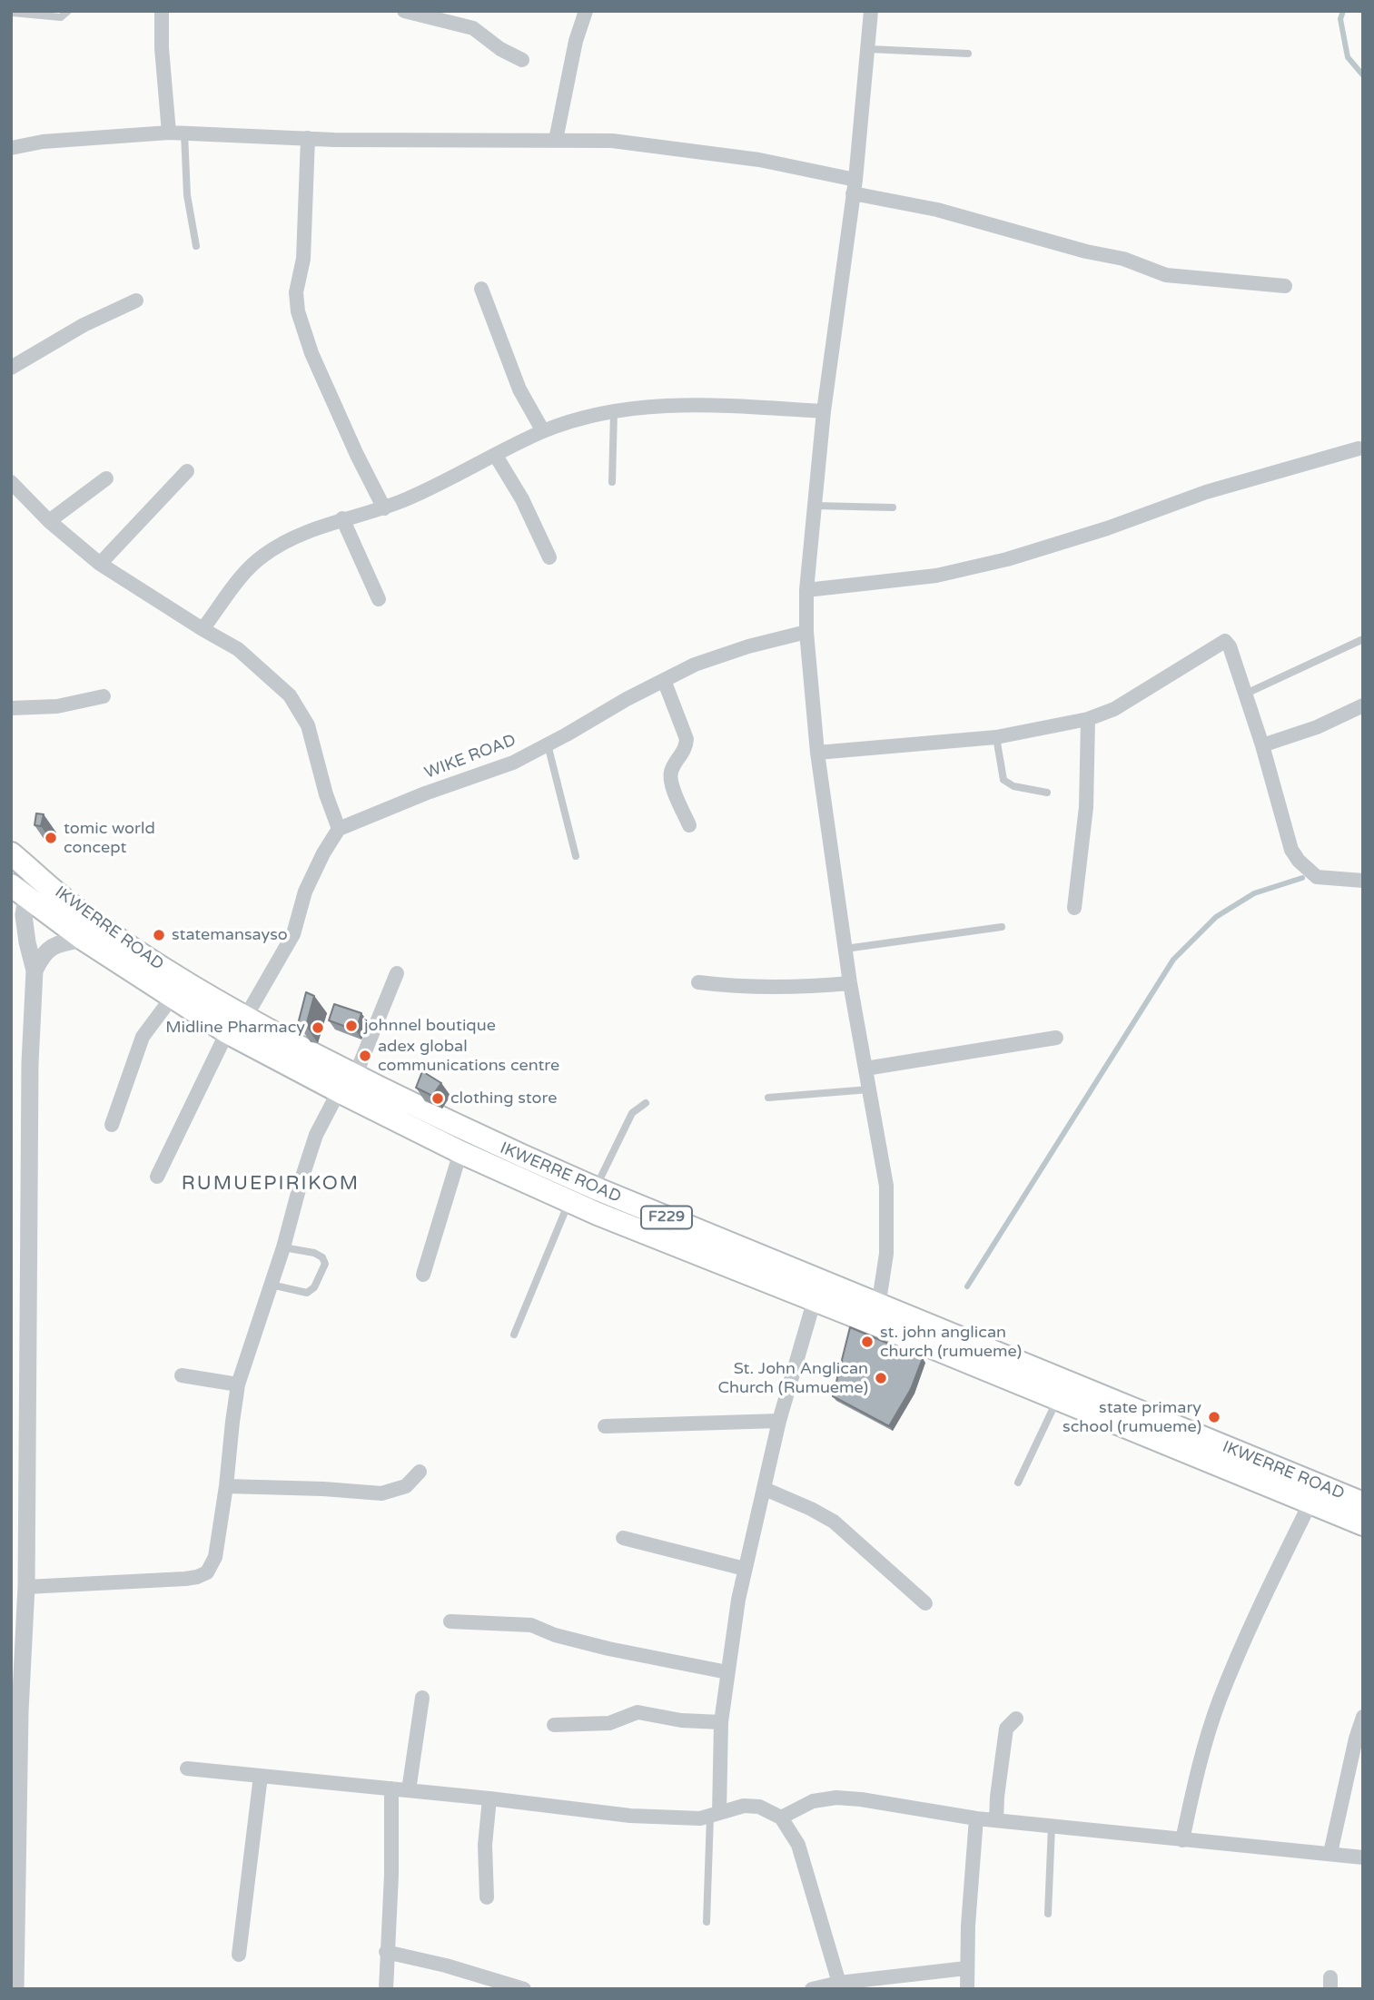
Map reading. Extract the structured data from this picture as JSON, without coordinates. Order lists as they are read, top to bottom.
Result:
{
  "streets": {
    "main road": ["IKWERRE ROAD", "F229"],
    "street": ["WIKE ROAD"]
  },
  "districts": ["RUMUEPIRIKOM"],
  "places": [
    "tomic world concept",
    "statemansayso",
    "johnnel boutique",
    "Midline Pharmacy",
    "adex global communications centre",
    "clothing store",
    "st. john anglican church (rumueme)",
    "St. John Anglican Church (Rumueme)",
    "state primary school (rumueme)"
  ]
}
